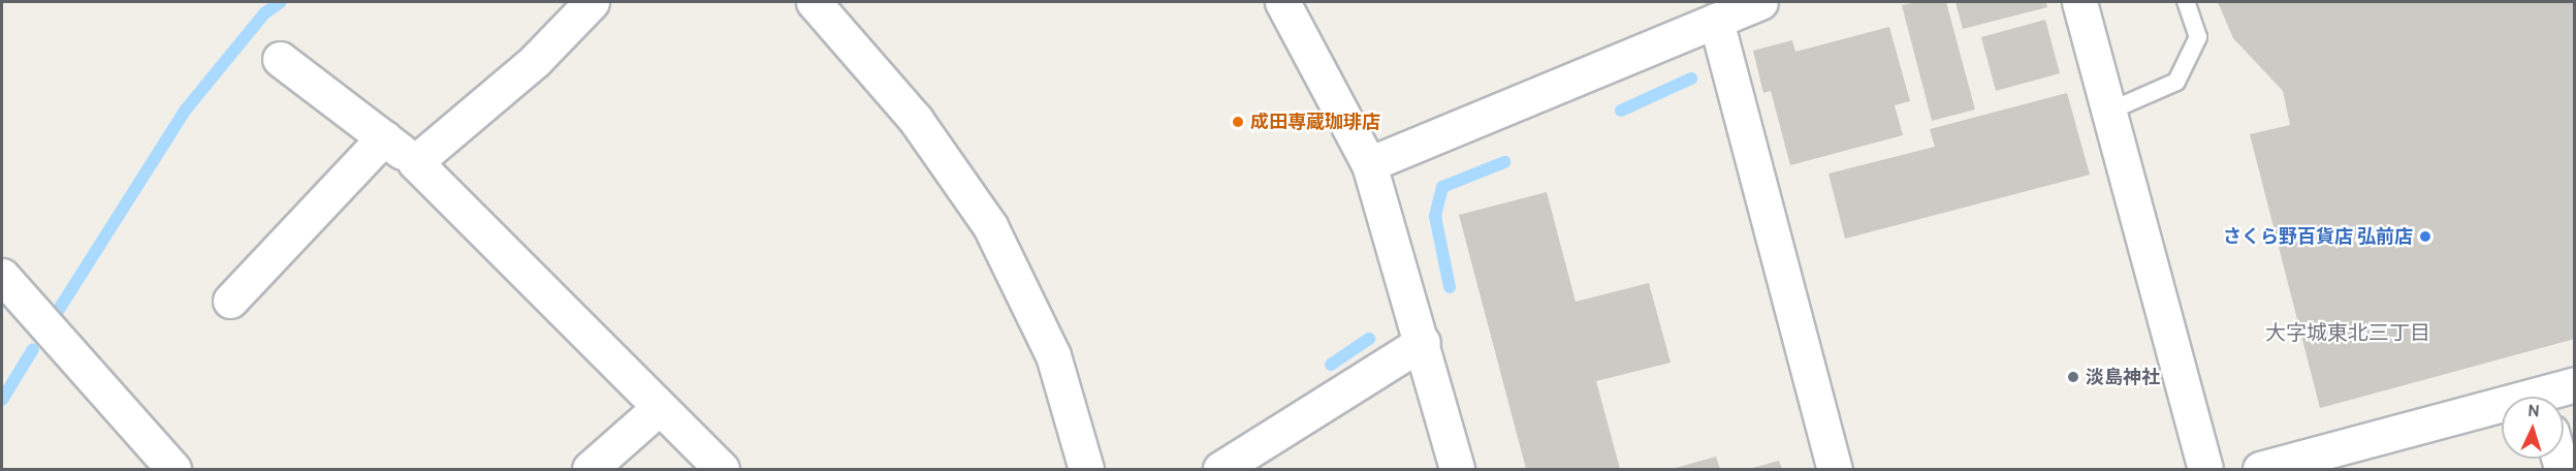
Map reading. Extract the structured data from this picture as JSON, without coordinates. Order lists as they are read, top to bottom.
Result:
{
  "districts": ["大字城東北三丁目"],
  "places": ["成田専蔵珈琲店", "さくら野百貨店 弘前店", "淡島神社"],
  "north": "top"
}
